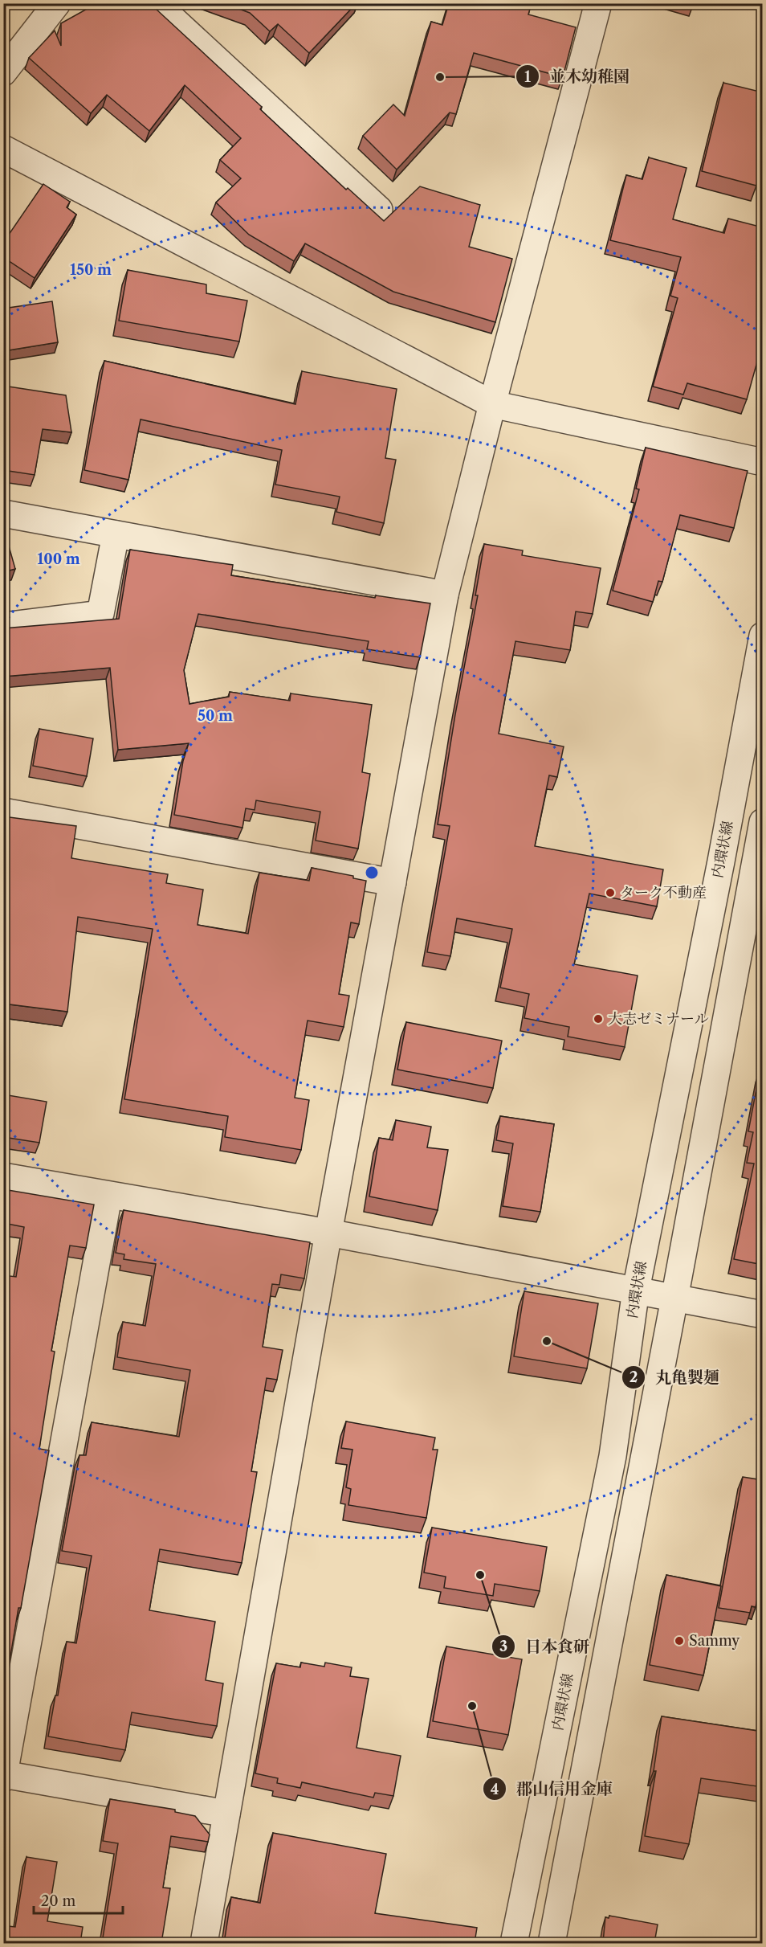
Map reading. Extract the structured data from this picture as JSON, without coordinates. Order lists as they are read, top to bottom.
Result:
{
  "streets": {
    "street": ["内環状線"]
  },
  "places": [
    "並木幼稚園",
    "ターク不動産",
    "大志ゼミナール",
    "丸亀製麺",
    "日本食研",
    "Sammy",
    "郡山信用金庫"
  ],
  "scale_bar": "20 m",
  "rings": ["150 m", "100 m", "50 m"]
}
